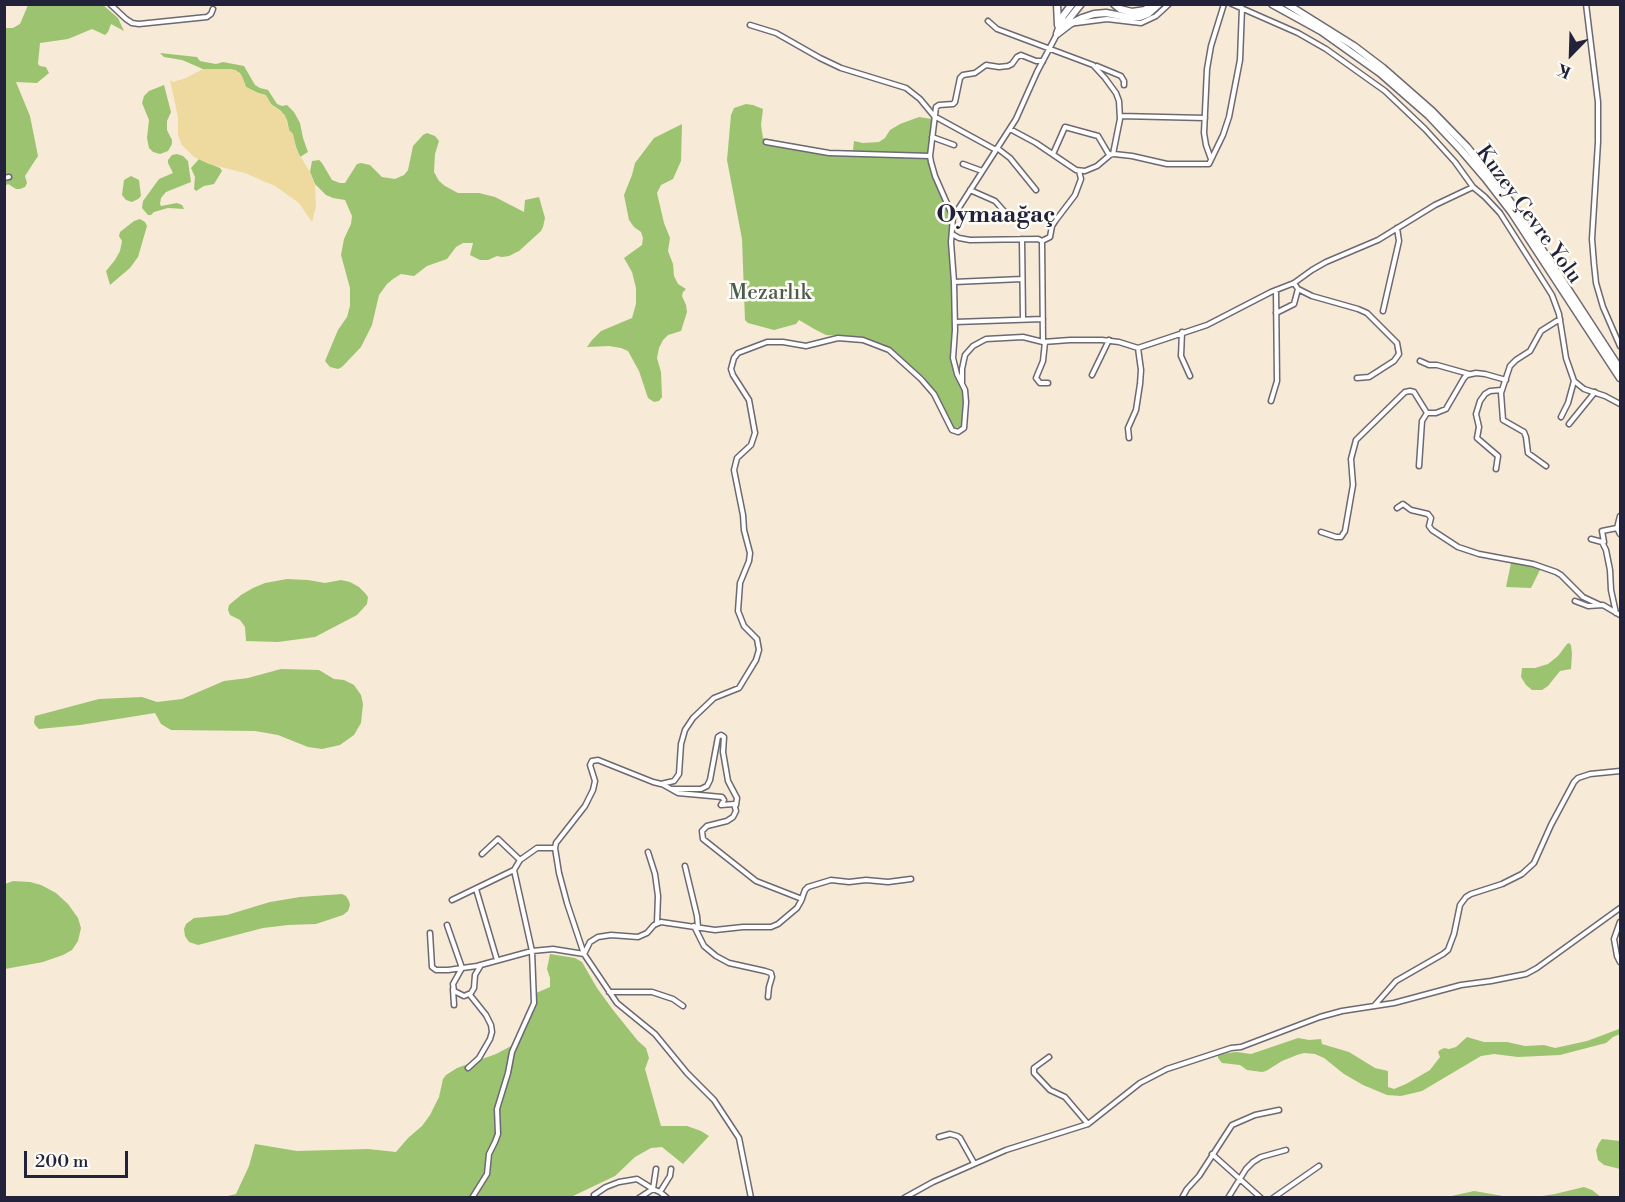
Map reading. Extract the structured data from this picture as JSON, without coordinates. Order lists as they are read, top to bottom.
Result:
{
  "streets": {
    "highway": ["Kuzey Çevre Yolu"]
  },
  "districts": ["Oymaağaç"],
  "parks": ["Mezarlık"],
  "scale_bar": "200 m",
  "north": "bottom left"
}
